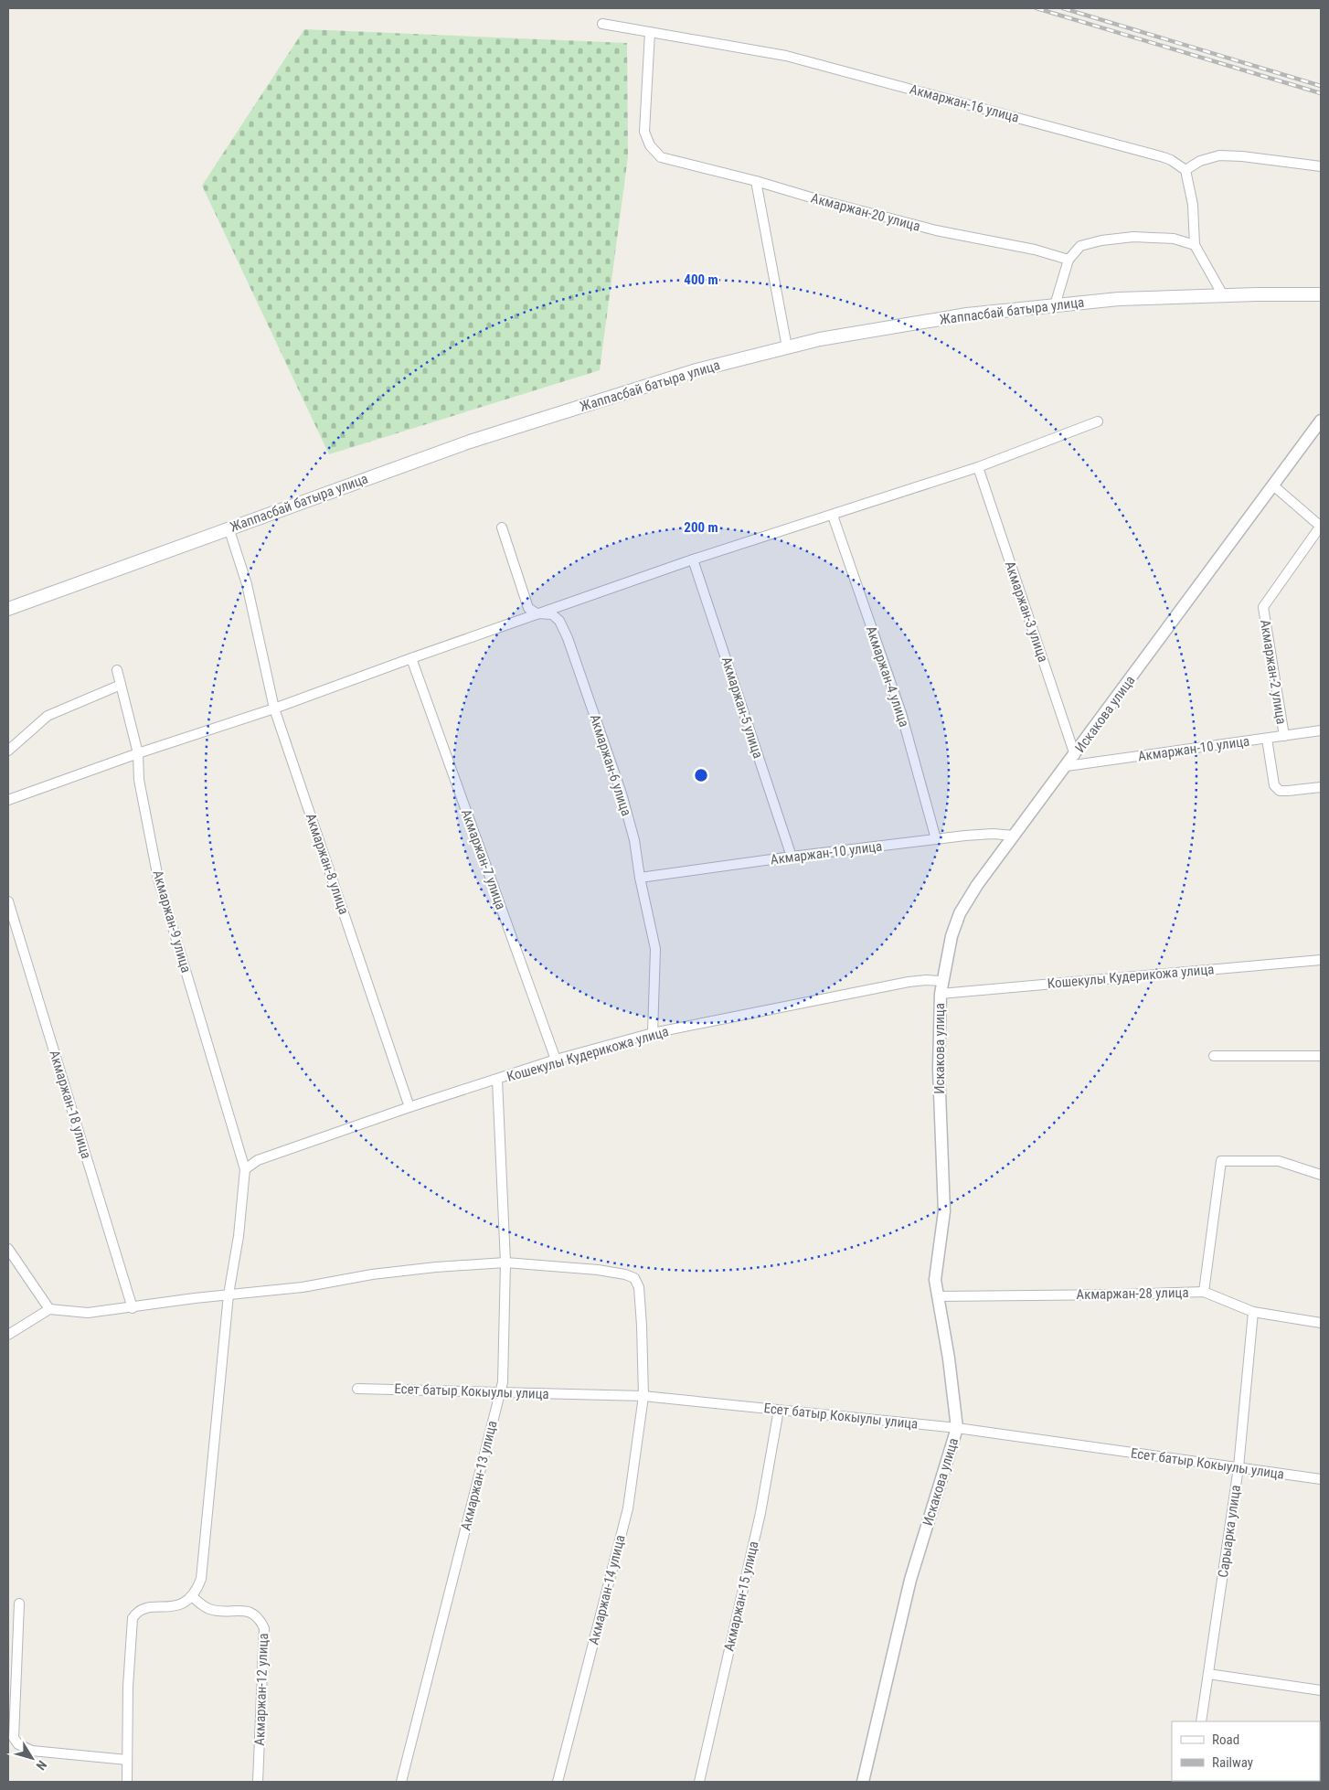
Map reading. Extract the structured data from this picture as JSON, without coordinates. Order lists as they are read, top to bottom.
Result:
{
  "streets": {
    "main road": ["Жаппасбай батыра улица"],
    "street": [
      "Акмаржан-16 улица",
      "Акмаржан-20 улица",
      "Акмаржан-3 улица",
      "Акмаржан-2 улица",
      "Акмаржан-4 улица",
      "Акмаржан-5 улица",
      "Искакова улица",
      "Акмаржан-10 улица",
      "Акмаржан-6 улица",
      "Акмаржан-7 улица",
      "Акмаржан-8 улица",
      "Акмаржан-9 улица",
      "Кошекулы Кудерикожа улица",
      "Акмаржан-18 улица",
      "Акмаржан-28 улица",
      "Есет батыр Кокыулы улица",
      "Акмаржан-13 улица",
      "Сарыарка улица",
      "Акмаржан-14 улица",
      "Акмаржан-15 улица",
      "Акмаржан-12 улица"
    ]
  },
  "crossings": [
    ["Акмаржан-16 улица", "Акмаржан-20 улица"],
    ["Жаппасбай батыра улица", "Акмаржан-8 улица"],
    ["Акмаржан-3 улица", "Искакова улица"],
    ["Акмаржан-2 улица", "Акмаржан-10 улица"],
    ["Акмаржан-4 улица", "Акмаржан-10 улица"],
    ["Акмаржан-5 улица", "Акмаржан-10 улица"],
    ["Искакова улица", "Акмаржан-10 улица"],
    ["Искакова улица", "Кошекулы Кудерикожа улица"],
    ["Искакова улица", "Акмаржан-28 улица"],
    ["Искакова улица", "Есет батыр Кокыулы улица"],
    ["Акмаржан-10 улица", "Акмаржан-6 улица"],
    ["Акмаржан-6 улица", "Кошекулы Кудерикожа улица"],
    ["Акмаржан-7 улица", "Кошекулы Кудерикожа улица"],
    ["Акмаржан-8 улица", "Кошекулы Кудерикожа улица"],
    ["Акмаржан-9 улица", "Кошекулы Кудерикожа улица"],
    ["Кошекулы Кудерикожа улица", "Акмаржан-13 улица"],
    ["Акмаржан-28 улица", "Сарыарка улица"],
    ["Есет батыр Кокыулы улица", "Акмаржан-13 улица"],
    ["Есет батыр Кокыулы улица", "Сарыарка улица"],
    ["Есет батыр Кокыулы улица", "Акмаржан-14 улица"],
    ["Есет батыр Кокыулы улица", "Акмаржан-15 улица"],
    ["Акмаржан-13 улица", "Акмаржан-14 улица"]
  ],
  "legend": ["Road", "Railway"],
  "north": "bottom right",
  "rings": ["400 m", "200 m"]
}
